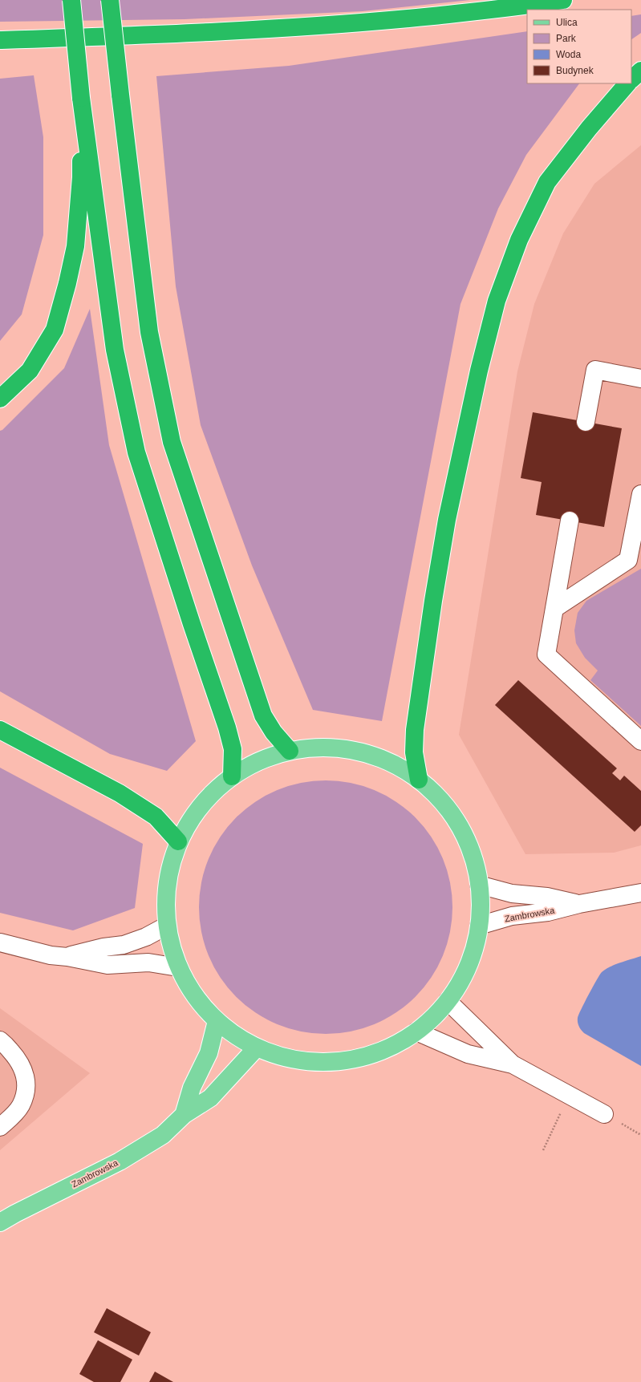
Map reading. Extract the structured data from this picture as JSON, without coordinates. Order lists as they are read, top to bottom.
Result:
{
  "streets": {
    "main road": ["Zambrowska"]
  },
  "legend": [
    "Ulica",
    "Park",
    "Woda",
    "Budynek"
  ]
}
